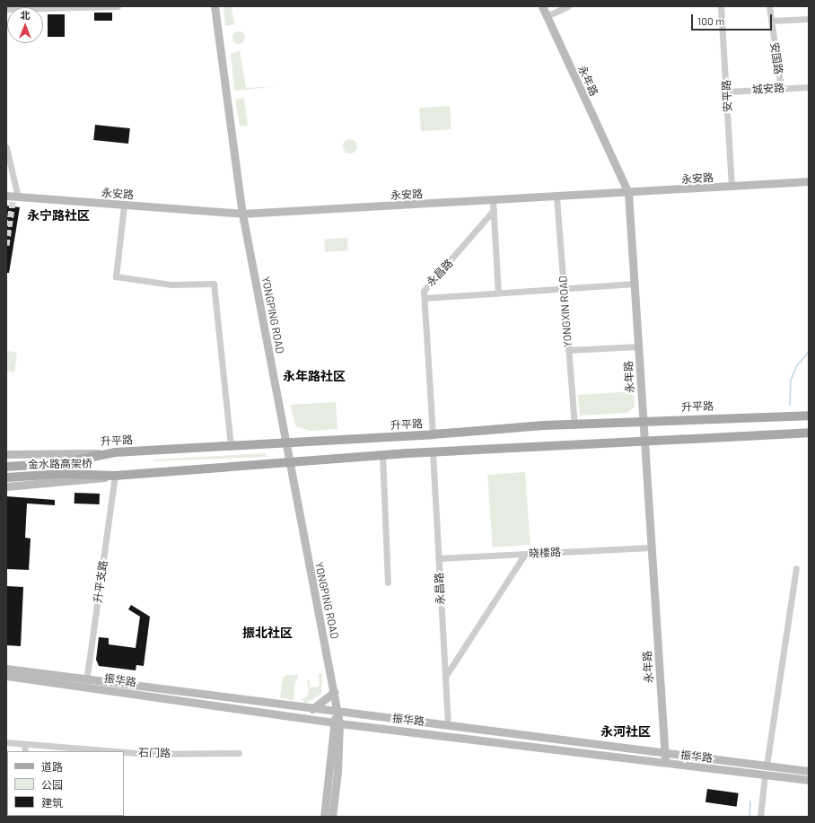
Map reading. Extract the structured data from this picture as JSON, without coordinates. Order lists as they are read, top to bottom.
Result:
{
  "streets": {
    "main road": [
      "永年路",
      "永安路",
      "YONGPING ROAD",
      "升平路",
      "金水路高架桥",
      "振华路"
    ],
    "street": [
      "安国路",
      "城安路",
      "安平路",
      "永昌路",
      "YONGXIN ROAD",
      "晓楼路",
      "升平支路",
      "石门路"
    ]
  },
  "crossings": [
    ["安国路", "城安路"],
    ["永年路", "永安路"],
    ["永年路", "升平路"],
    ["永年路", "晓楼路"],
    ["永年路", "振华路"],
    ["城安路", "安平路"],
    ["安平路", "永安路"],
    ["永安路", "YONGXIN ROAD"],
    ["永安路", "YONGPING ROAD"],
    ["永昌路", "升平路"],
    ["永昌路", "晓楼路"],
    ["永昌路", "振华路"],
    ["YONGXIN ROAD", "升平路"],
    ["YONGPING ROAD", "升平路"],
    ["YONGPING ROAD", "振华路"],
    ["升平路", "金水路高架桥"],
    ["金水路高架桥", "升平支路"],
    ["升平支路", "振华路"]
  ],
  "districts": [
    "永宁路社区",
    "永年路社区",
    "振北社区",
    "永河社区"
  ],
  "legend": ["道路", "公园", "建筑"],
  "scale_bar": "100 m",
  "north": "top"
}
